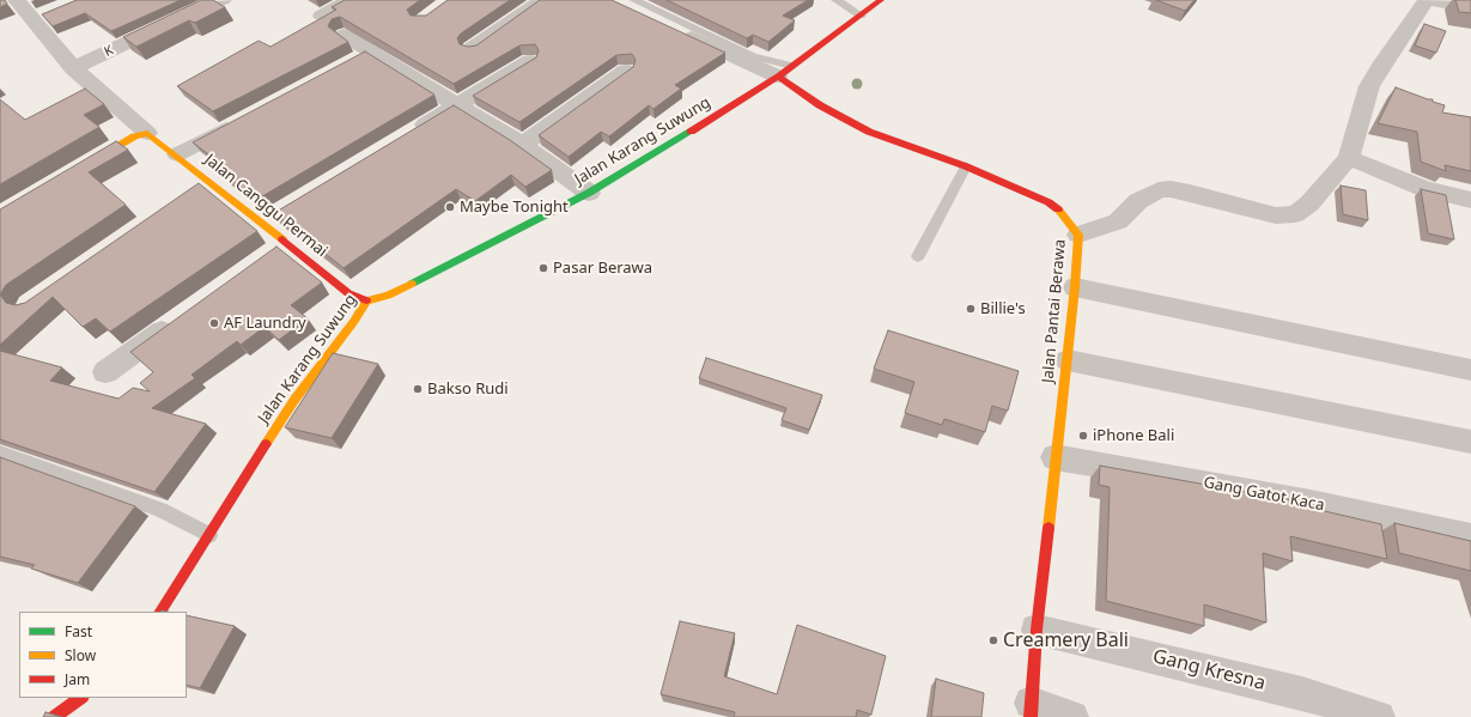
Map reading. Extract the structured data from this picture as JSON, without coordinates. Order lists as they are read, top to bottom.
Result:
{
  "streets": {
    "street": [
      "K",
      "Jalan Karang Suwung",
      "Jalan Canggu Permai",
      "Jalan Pantai Berawa",
      "Gang Gatot Kaca",
      "Gang Kresna"
    ]
  },
  "crossings": [
    ["Jalan Karang Suwung", "Jalan Canggu Permai"],
    ["Jalan Karang Suwung", "Jalan Pantai Berawa"],
    ["Jalan Pantai Berawa", "Gang Gatot Kaca"],
    ["Jalan Pantai Berawa", "Gang Kresna"]
  ],
  "places": [
    "Maybe Tonight",
    "Pasar Berawa",
    "Billie's",
    "AF Laundry",
    "Bakso Rudi",
    "iPhone Bali",
    "Creamery Bali"
  ],
  "legend": ["Fast", "Slow", "Jam"]
}
